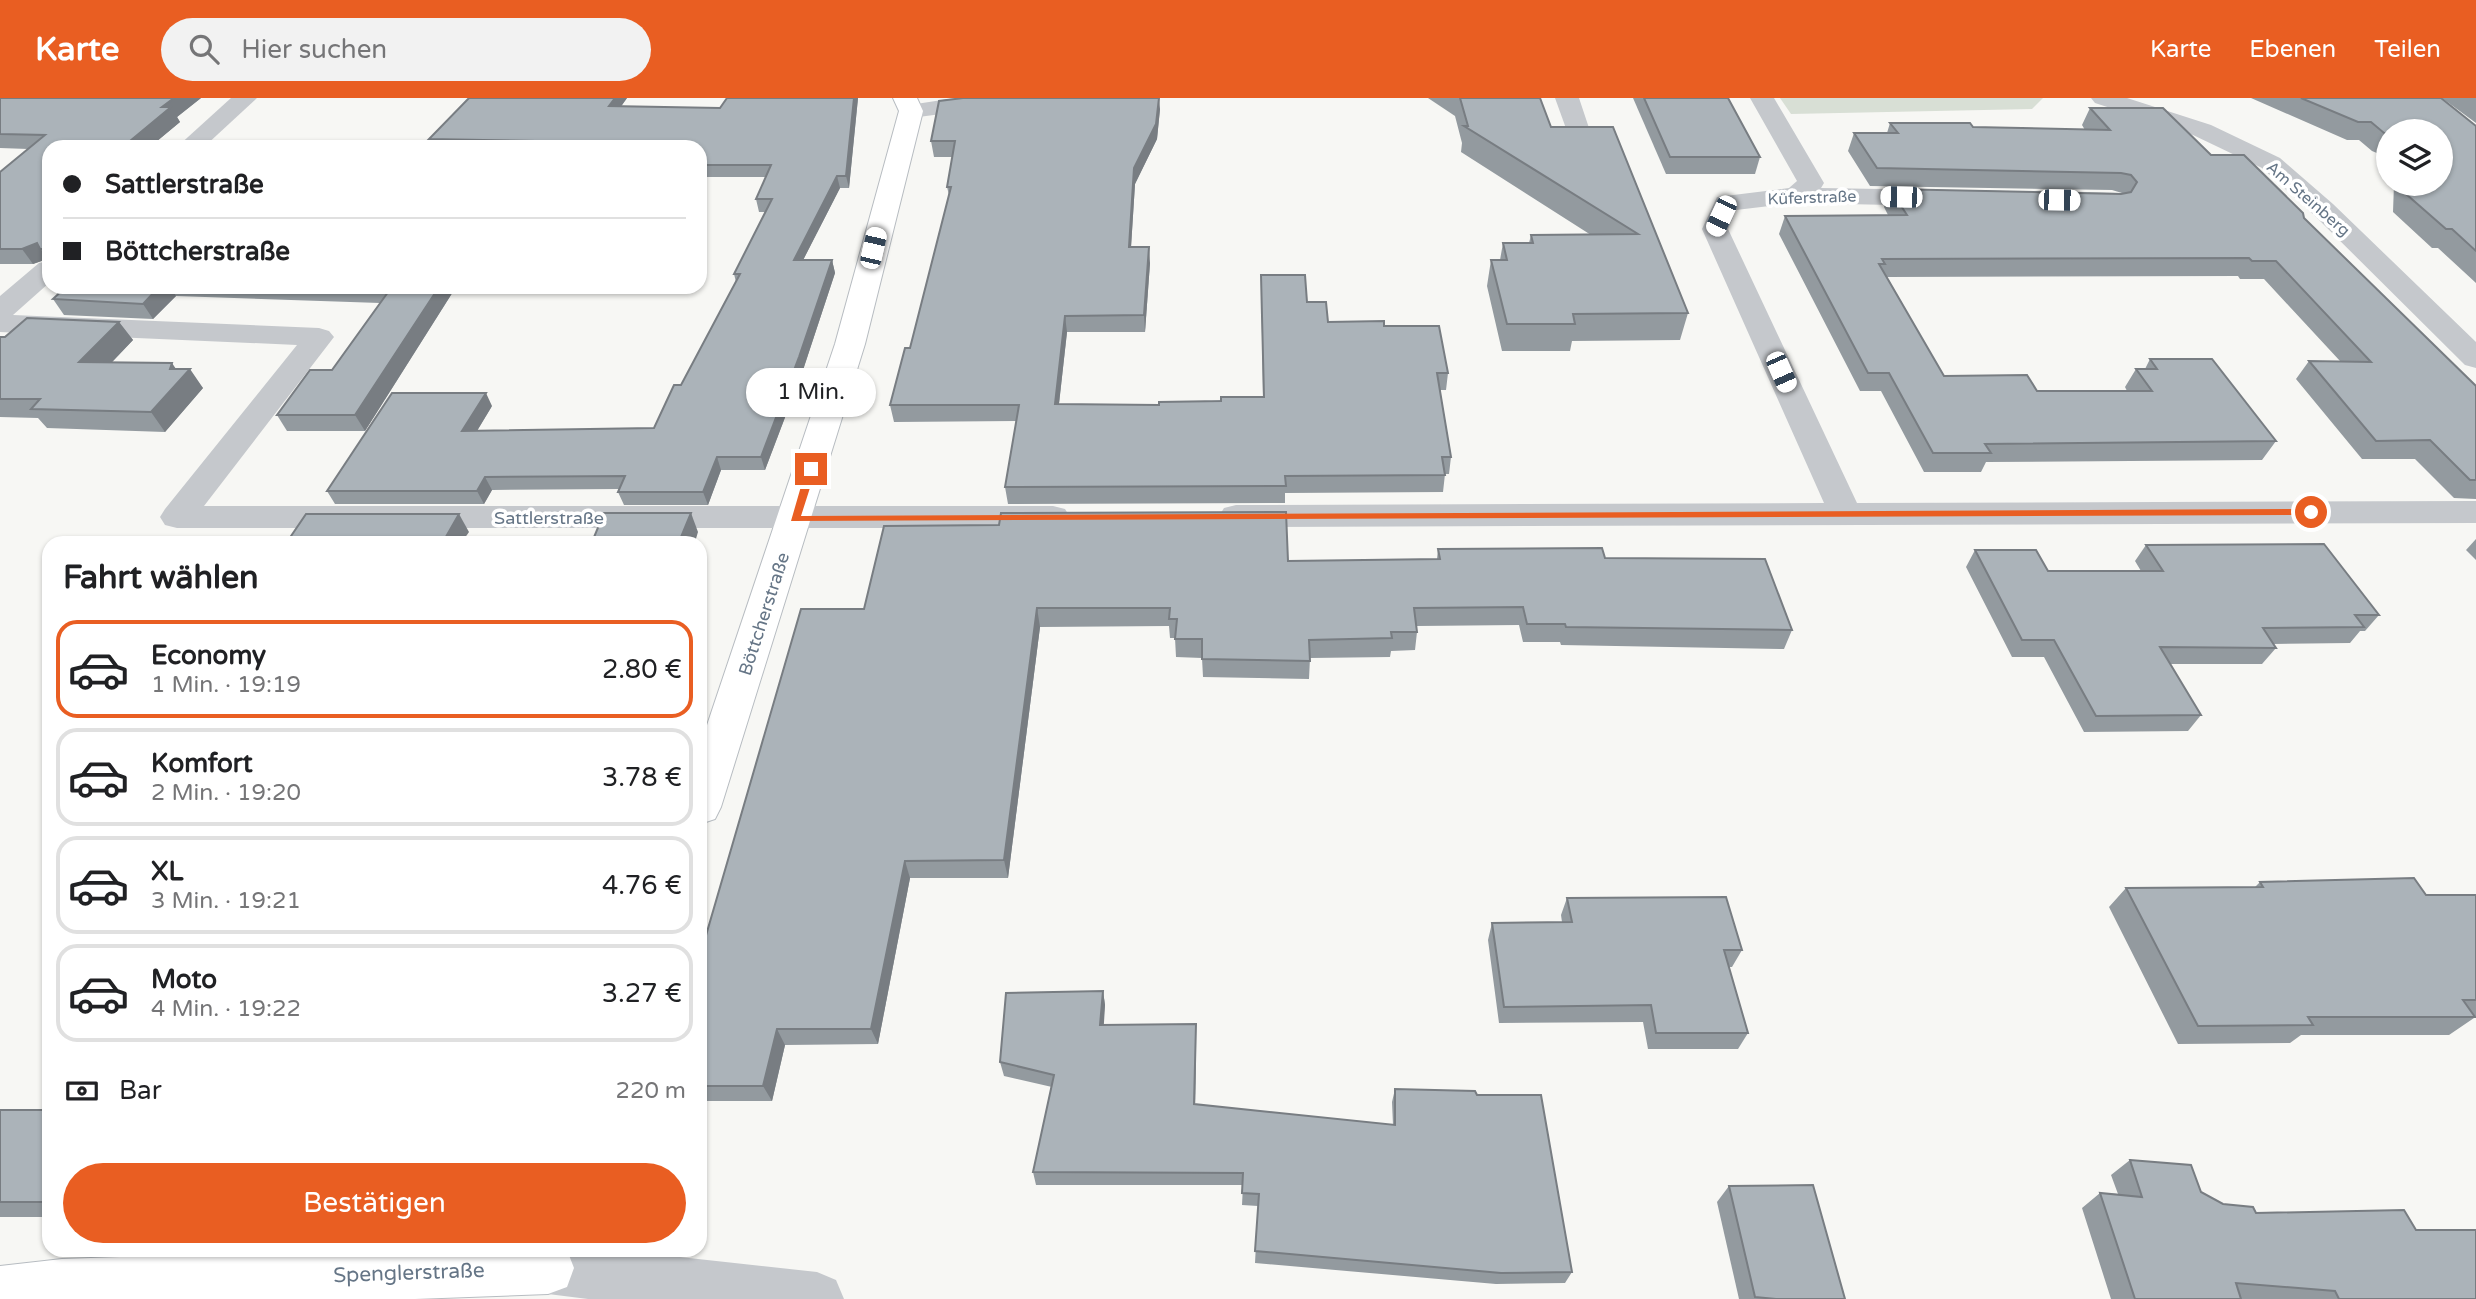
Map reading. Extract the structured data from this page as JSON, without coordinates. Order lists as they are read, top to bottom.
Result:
{
  "streets": {
    "main road": ["Böttcherstraße", "Spenglerstraße"],
    "street": ["Küferstraße", "Am Steinberg", "Sattlerstraße"]
  },
  "crossings": [
    ["Sattlerstraße", "Böttcherstraße"]
  ],
  "page": {
    "header": "Karte",
    "search": "Hier suchen",
    "nav": ["Karte", "Ebenen", "Teilen"],
    "banner": ["Sattlerstraße", "Böttcherstraße"],
    "bubble": "1 Min.",
    "heading": "Fahrt wählen",
    "list": [
      {
        "name": "Economy",
        "note": "1 Min. · 19:19",
        "value": "2.80 €"
      },
      {
        "name": "Komfort",
        "note": "2 Min. · 19:20",
        "value": "3.78 €"
      },
      {
        "name": "XL",
        "note": "3 Min. · 19:21",
        "value": "4.76 €"
      },
      {
        "name": "Moto",
        "note": "4 Min. · 19:22",
        "value": "3.27 €"
      }
    ],
    "pay": ["Bar", "220 m"],
    "buttons": "Bestätigen"
  }
}
